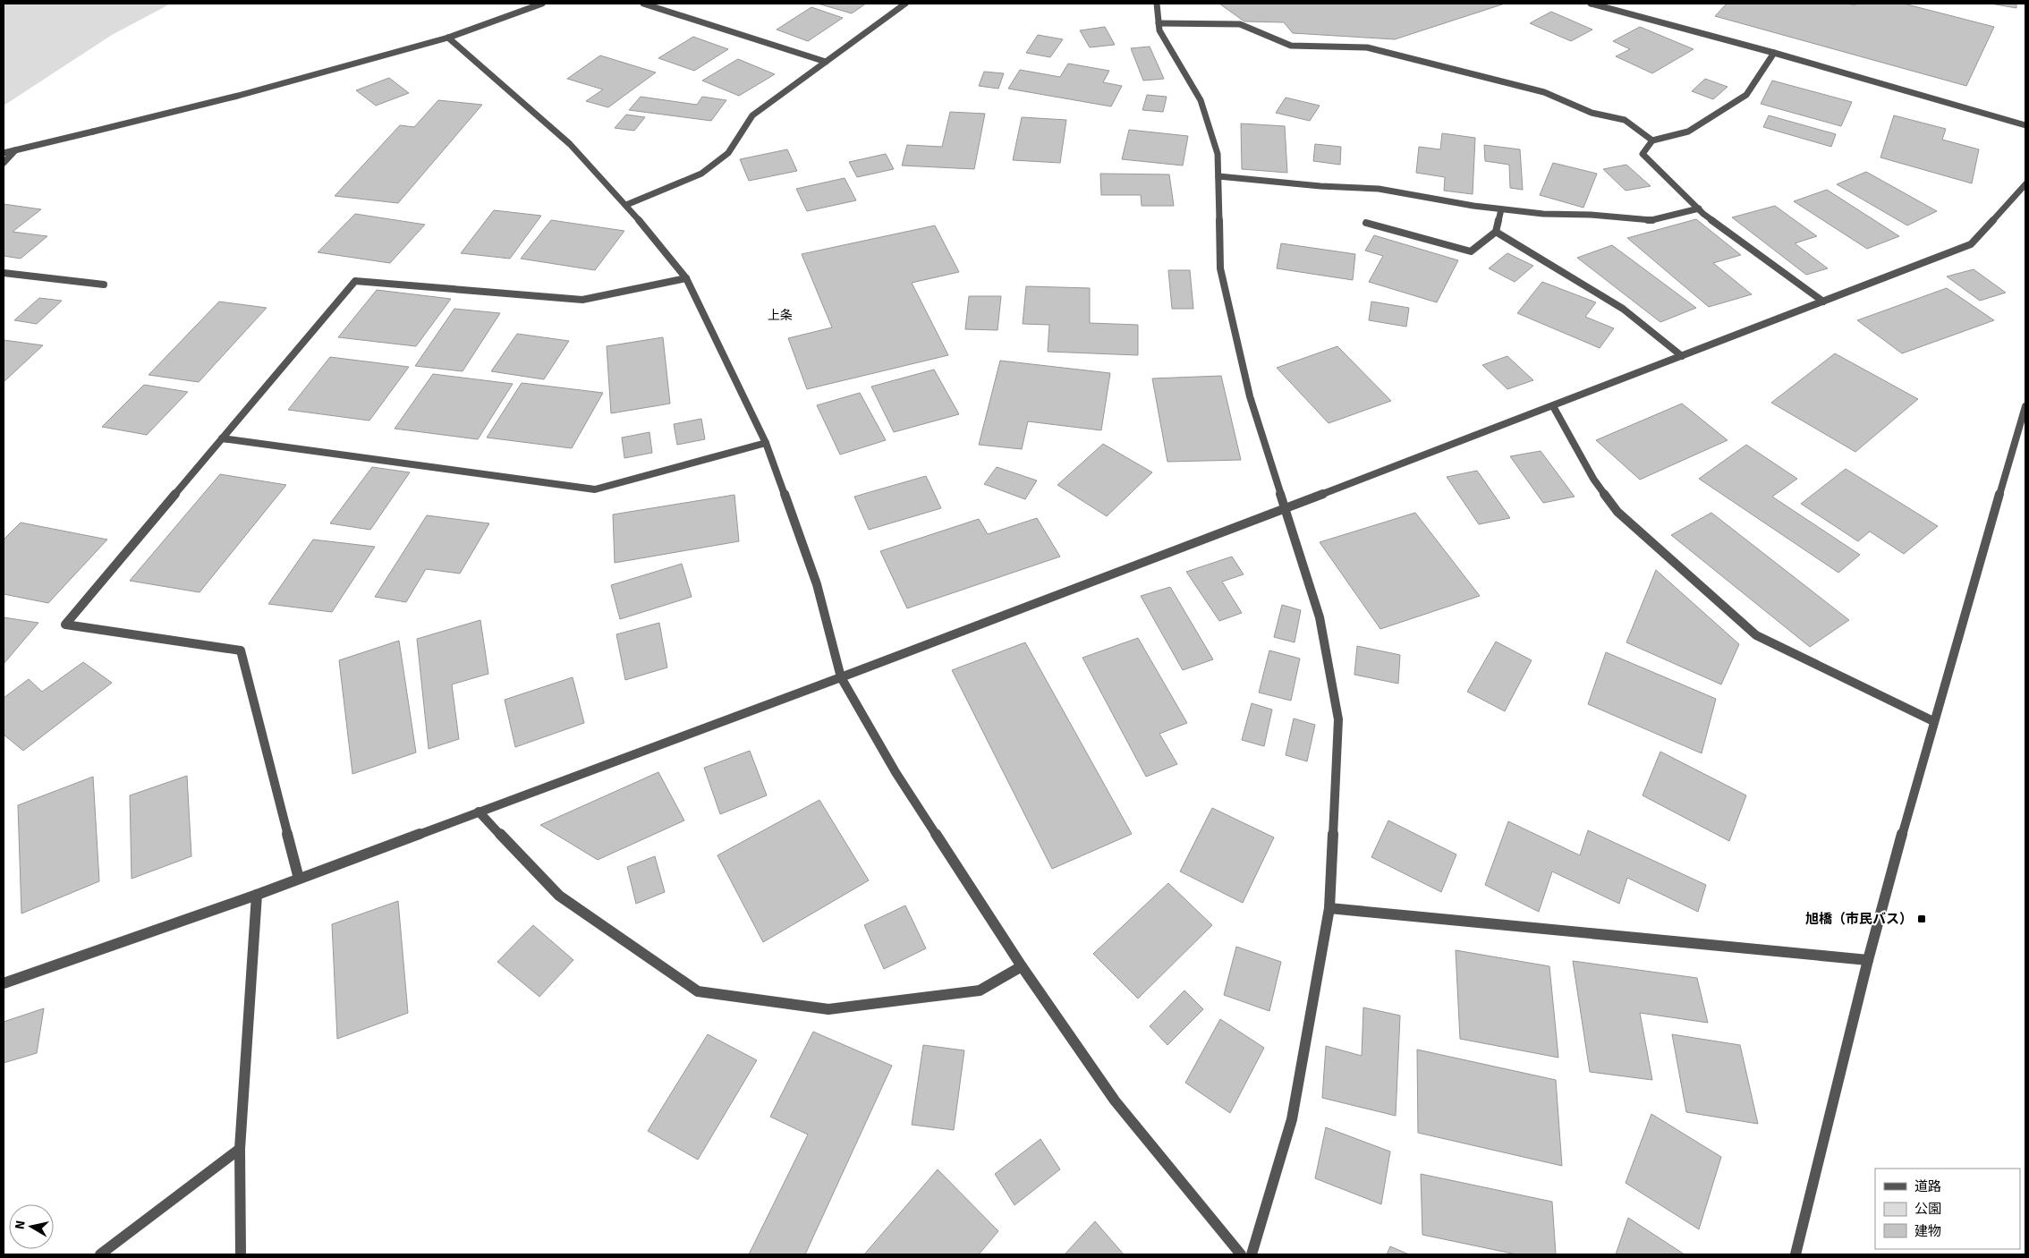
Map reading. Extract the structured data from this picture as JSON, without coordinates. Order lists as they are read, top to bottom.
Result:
{
  "districts": ["上条"],
  "places": {
    "transit": ["旭橋（市民バス）"]
  },
  "legend": ["道路", "公園", "建物"],
  "north": "left"
}
